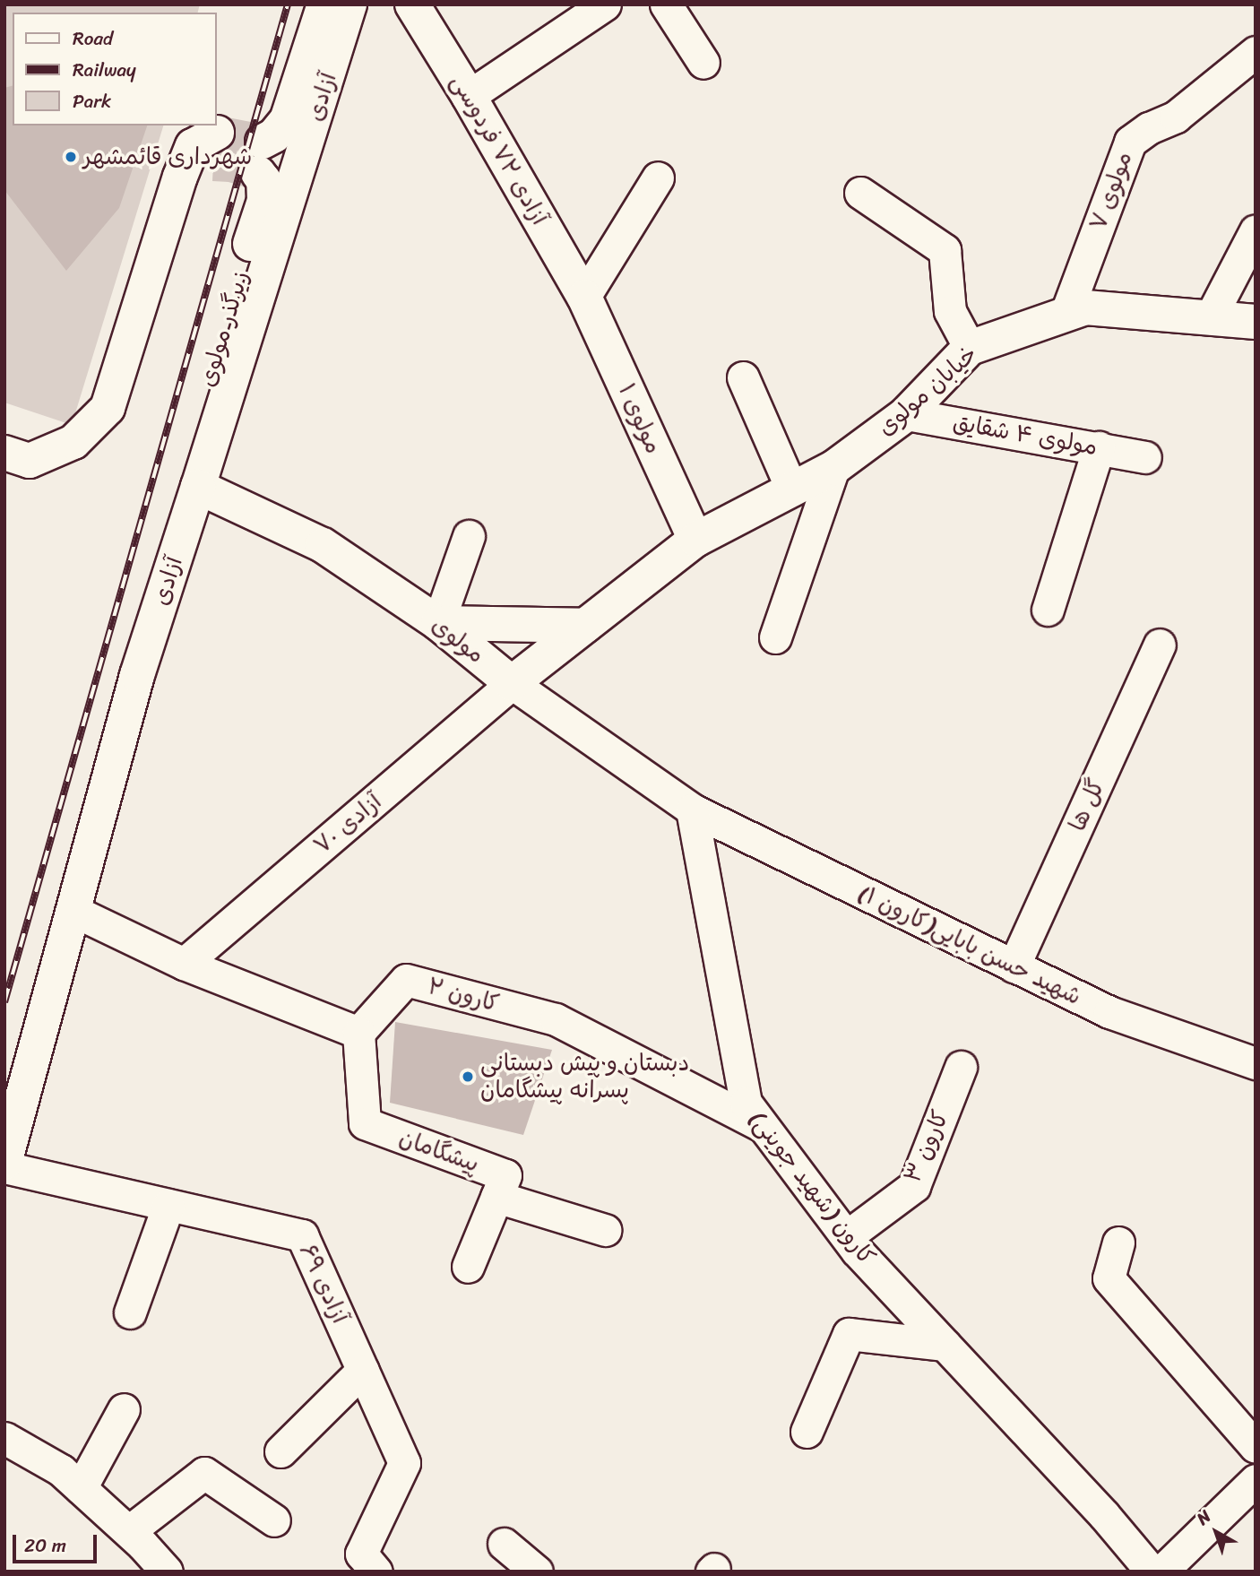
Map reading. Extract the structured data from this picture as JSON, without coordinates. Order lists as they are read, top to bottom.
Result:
{
  "streets": {
    "street": [
      "آزادی",
      "آزادی ۷۲ فردوسی",
      "مولوی ۷",
      "زیرگذر مولوی",
      "خیابان مولوی",
      "مولوی ۱",
      "مولوی ۴ شقایق",
      "مولوی",
      "گل ها",
      "آزادی ۷۰",
      "شهید حسن بابایی(کارون ۱)",
      "کارون ۲",
      "کارون ۳",
      "پیشگامان",
      "کارون (شهید جوینی)",
      "آزادی ۶۹"
    ]
  },
  "crossings": [
    ["آزادی", "زیرگذر مولوی"],
    ["آزادی", "مولوی"],
    ["آزادی", "آزادی ۶۹"],
    ["آزادی ۷۲ فردوسی", "مولوی ۱"],
    ["مولوی ۷", "خیابان مولوی"],
    ["زیرگذر مولوی", "مولوی"],
    ["خیابان مولوی", "مولوی ۱"],
    ["خیابان مولوی", "مولوی ۴ شقایق"],
    ["مولوی", "آزادی ۷۰"],
    ["گل ها", "شهید حسن بابایی(کارون ۱)"],
    ["شهید حسن بابایی(کارون ۱)", "کارون (شهید جوینی)"],
    ["کارون ۲", "پیشگامان"],
    ["کارون ۲", "کارون (شهید جوینی)"],
    ["کارون ۳", "کارون (شهید جوینی)"]
  ],
  "places": ["شهرداری قائمشهر", "دبستان و پیش دبستانی پسرانه پیشگامان"],
  "legend": ["Road", "Railway", "Park"],
  "scale_bar": "20 m",
  "north": "top left"
}
